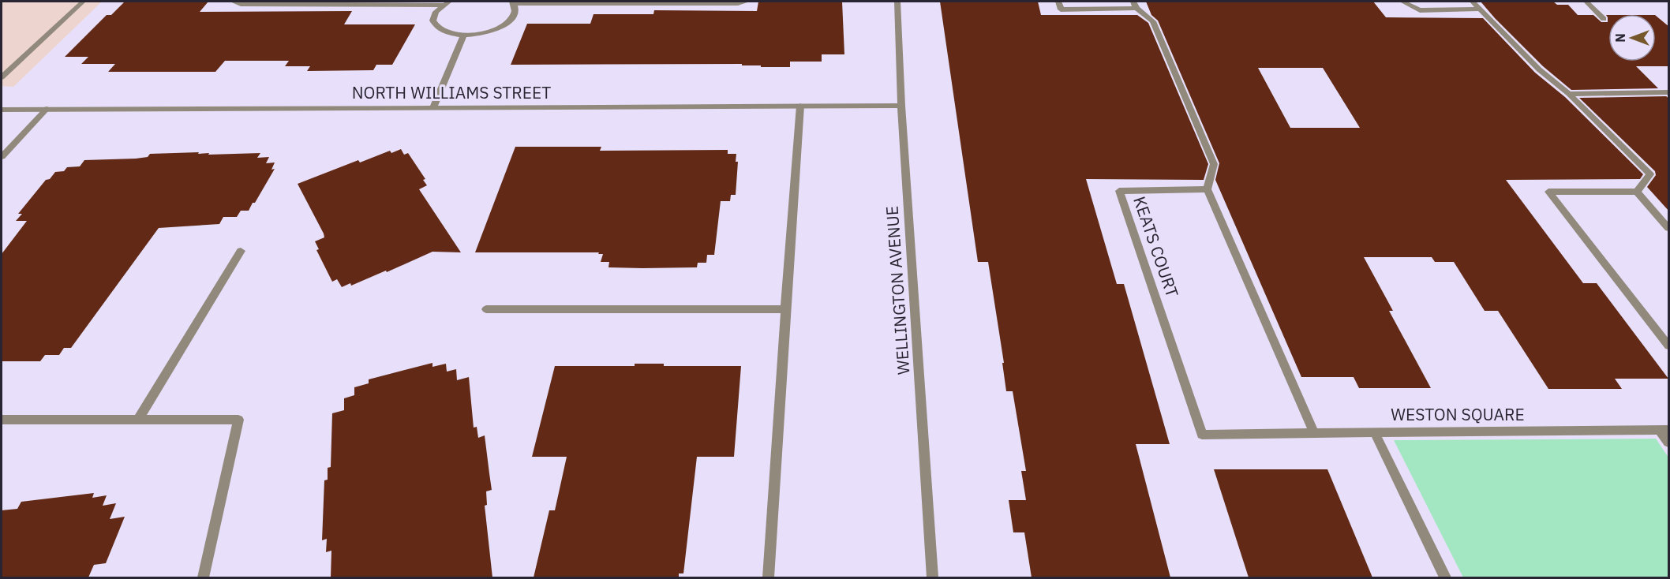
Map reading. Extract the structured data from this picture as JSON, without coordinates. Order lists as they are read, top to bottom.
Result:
{
  "streets": {
    "street": [
      "NORTH WILLIAMS STREET",
      "KEATS COURT",
      "WELLINGTON AVENUE",
      "WESTON SQUARE"
    ]
  },
  "crossings": [
    ["NORTH WILLIAMS STREET", "WELLINGTON AVENUE"],
    ["KEATS COURT", "WESTON SQUARE"]
  ],
  "north": "left"
}
